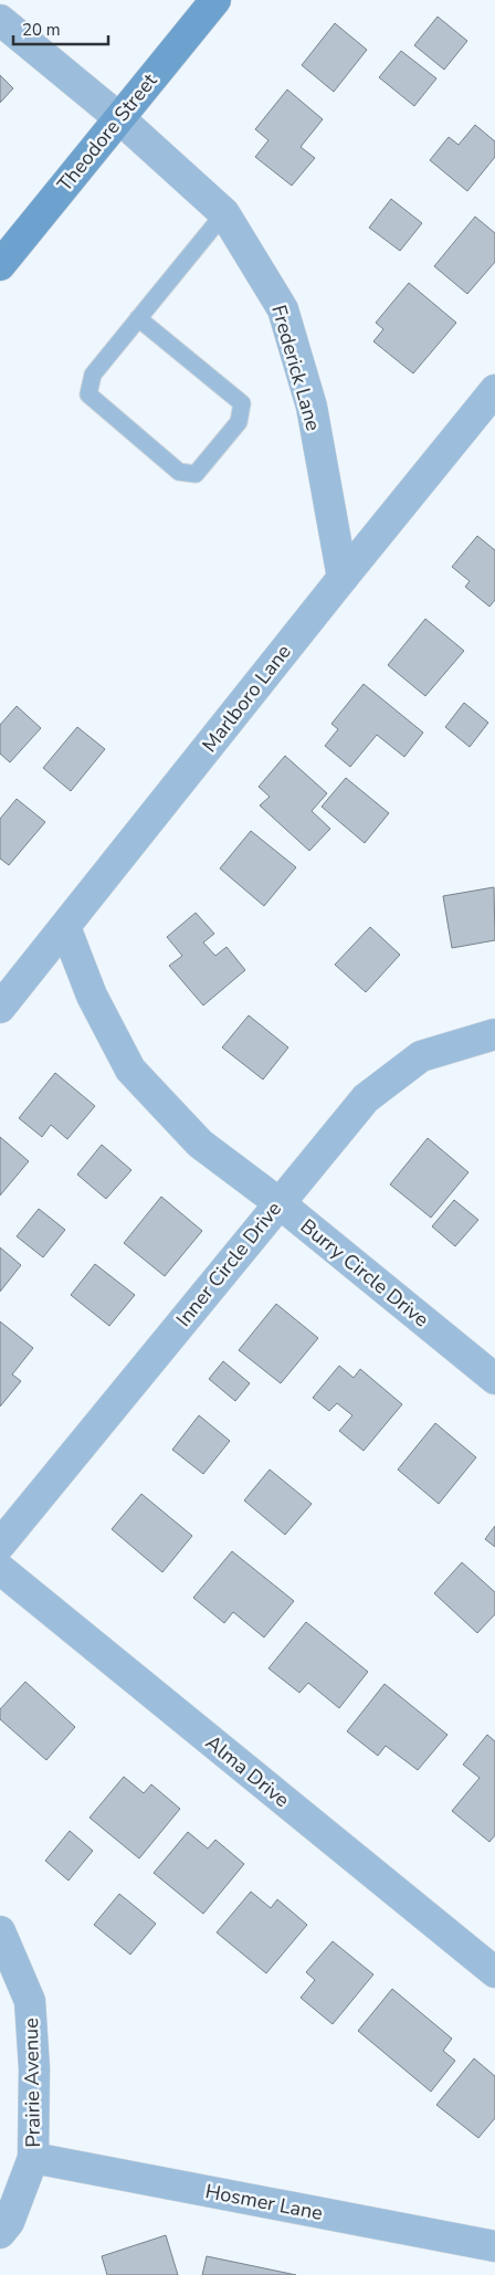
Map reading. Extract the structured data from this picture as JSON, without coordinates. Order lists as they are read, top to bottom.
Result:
{
  "streets": {
    "main road": ["Theodore Street"],
    "street": [
      "Frederick Lane",
      "Marlboro Lane",
      "Inner Circle Drive",
      "Burry Circle Drive",
      "Alma Drive",
      "Prairie Avenue",
      "Hosmer Lane"
    ]
  },
  "crossings": [
    ["Theodore Street", "Frederick Lane"],
    ["Frederick Lane", "Marlboro Lane"],
    ["Marlboro Lane", "Burry Circle Drive"],
    ["Inner Circle Drive", "Burry Circle Drive"],
    ["Prairie Avenue", "Hosmer Lane"]
  ],
  "scale_bar": "20 m"
}
